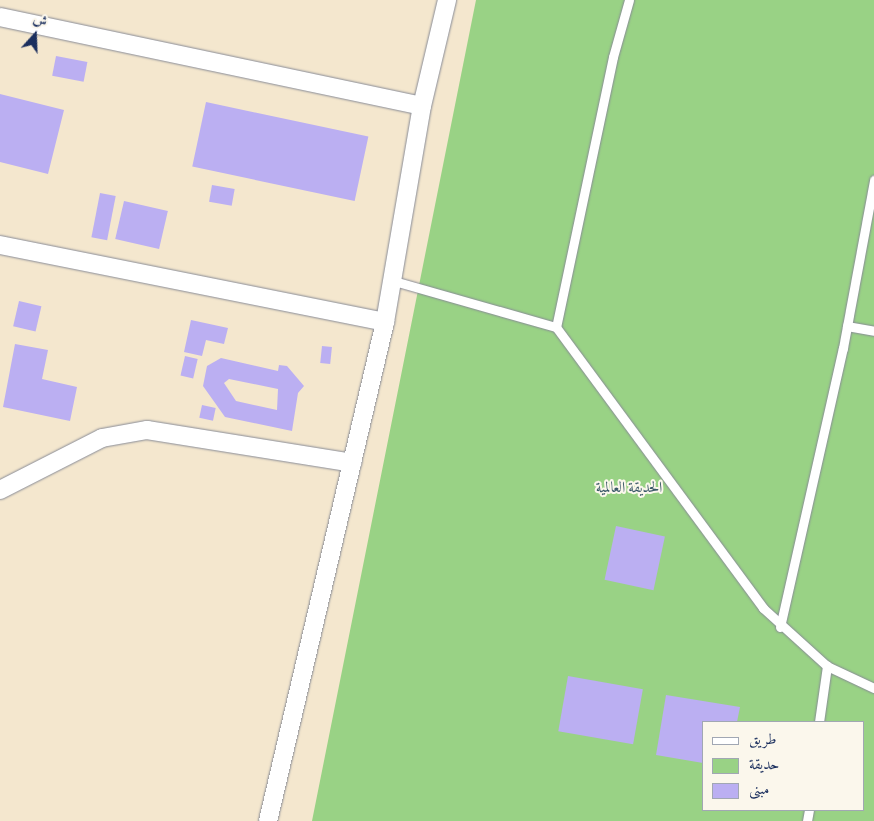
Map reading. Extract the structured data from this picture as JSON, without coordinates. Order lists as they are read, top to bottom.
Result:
{
  "parks": ["الحديقة العالمية"],
  "legend": ["طريق", "حديقة", "مبنى"],
  "north": "top"
}
